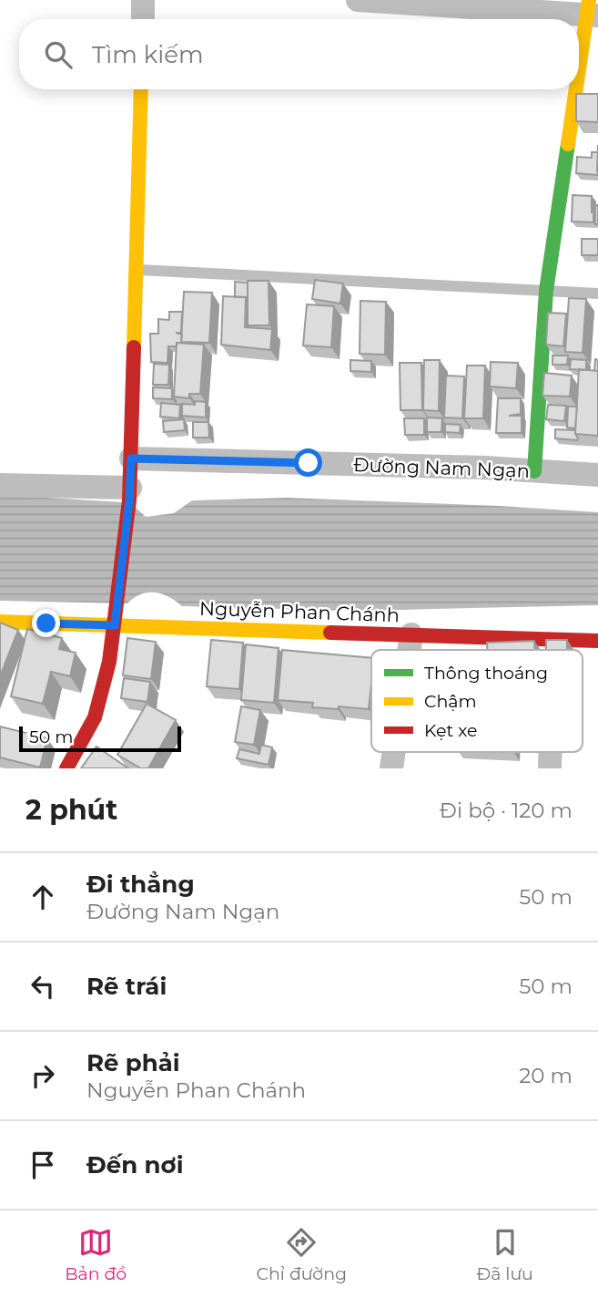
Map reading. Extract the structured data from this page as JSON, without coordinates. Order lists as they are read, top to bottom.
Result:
{
  "streets": {
    "street": ["Đường Nam Ngạn", "Nguyễn Phan Chánh"]
  },
  "legend": ["Thông thoáng", "Chậm", "Kẹt xe"],
  "scale_bar": "50 m",
  "page": {
    "search": "Tìm kiếm",
    "scale": "50 m",
    "heading": ["2 phút", "Đi bộ · 120 m"],
    "list": [
      ["Đi thẳng", "Đường Nam Ngạn", "50 m"],
      ["Rẽ trái", "50 m"],
      ["Rẽ phải", "Nguyễn Phan Chánh", "20 m"],
      "Đến nơi"
    ],
    "nav": ["Bản đồ", "Chỉ đường", "Đã lưu"]
  }
}
